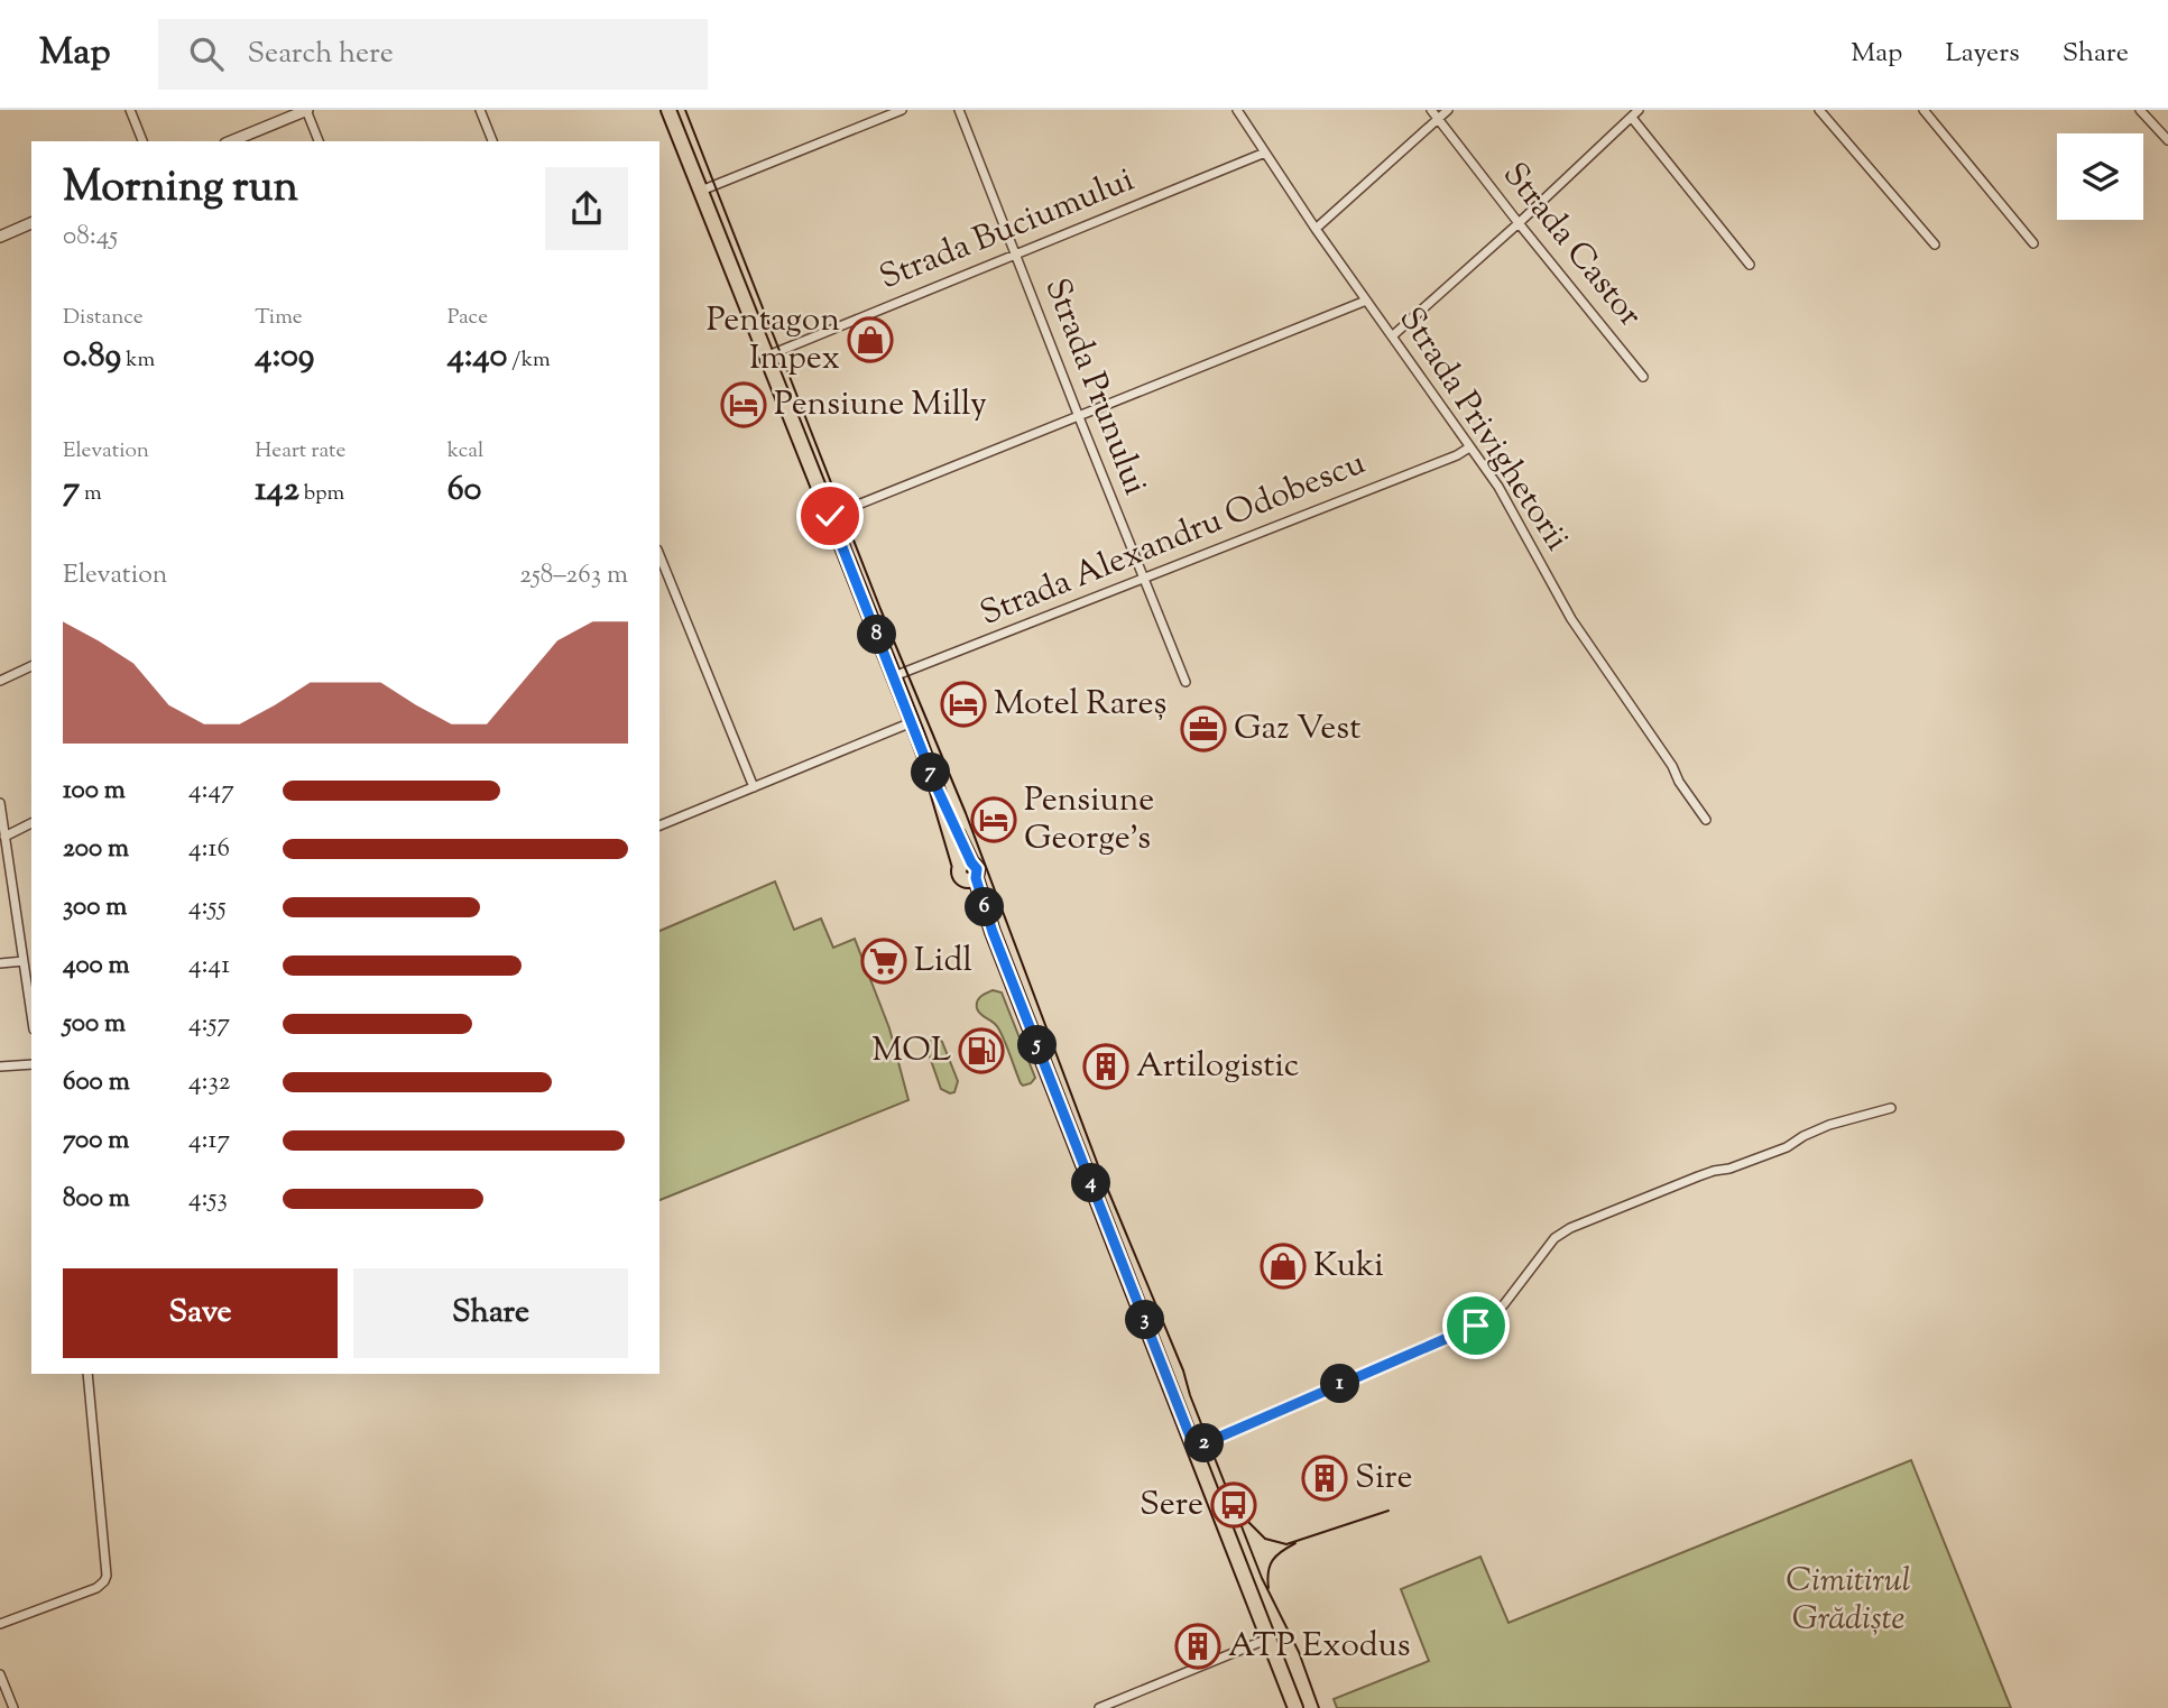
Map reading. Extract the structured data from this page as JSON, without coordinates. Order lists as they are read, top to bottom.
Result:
{
  "streets": {
    "street": [
      "Strada Buciumului",
      "Strada Castor",
      "Strada Prunului",
      "Strada Privighetorii",
      "Strada Alexandru Odobescu"
    ]
  },
  "crossings": [
    ["Strada Buciumului", "Strada Prunului"],
    ["Strada Buciumului", "Strada Privighetorii"],
    ["Strada Prunului", "Strada Alexandru Odobescu"],
    ["Strada Privighetorii", "Strada Alexandru Odobescu"]
  ],
  "parks": ["Cimitirul Grădiște"],
  "places": {
    "shop": ["Pentagon Impex", "Kuki"],
    "hotel": ["Pensiune Milly", "Motel Rareș", "Pensiune George's"],
    "office": ["Gaz Vest"],
    "supermarket": ["Lidl"],
    "fuel station": ["MOL"],
    "building": ["Artilogistic", "Sire", "ATP Exodus"],
    "bus stop": ["Sere"]
  },
  "page": {
    "header": "Map",
    "search": "Search here",
    "nav": ["Map", "Layers", "Share"],
    "heading": ["Morning run", "08:45"],
    "stats": [
      ["Distance", "0.89 km"],
      ["Time", "4:09"],
      ["Pace", "4:40 /km"],
      ["Elevation", "7 m"],
      ["Heart rate", "142 bpm"],
      ["kcal", "60"]
    ],
    "chart": ["Elevation", "258–263 m"],
    "pins": [
      "8",
      "7",
      "6",
      "5",
      "4",
      "3",
      "1",
      "2"
    ],
    "list": [
      {
        "name": "100 m",
        "note": "4:47"
      },
      {
        "name": "200 m",
        "note": "4:16"
      },
      {
        "name": "300 m",
        "note": "4:55"
      },
      {
        "name": "400 m",
        "note": "4:41"
      },
      {
        "name": "500 m",
        "note": "4:57"
      },
      {
        "name": "600 m",
        "note": "4:32"
      },
      {
        "name": "700 m",
        "note": "4:17"
      },
      {
        "name": "800 m",
        "note": "4:53"
      }
    ],
    "buttons": ["Save", "Share"]
  }
}
